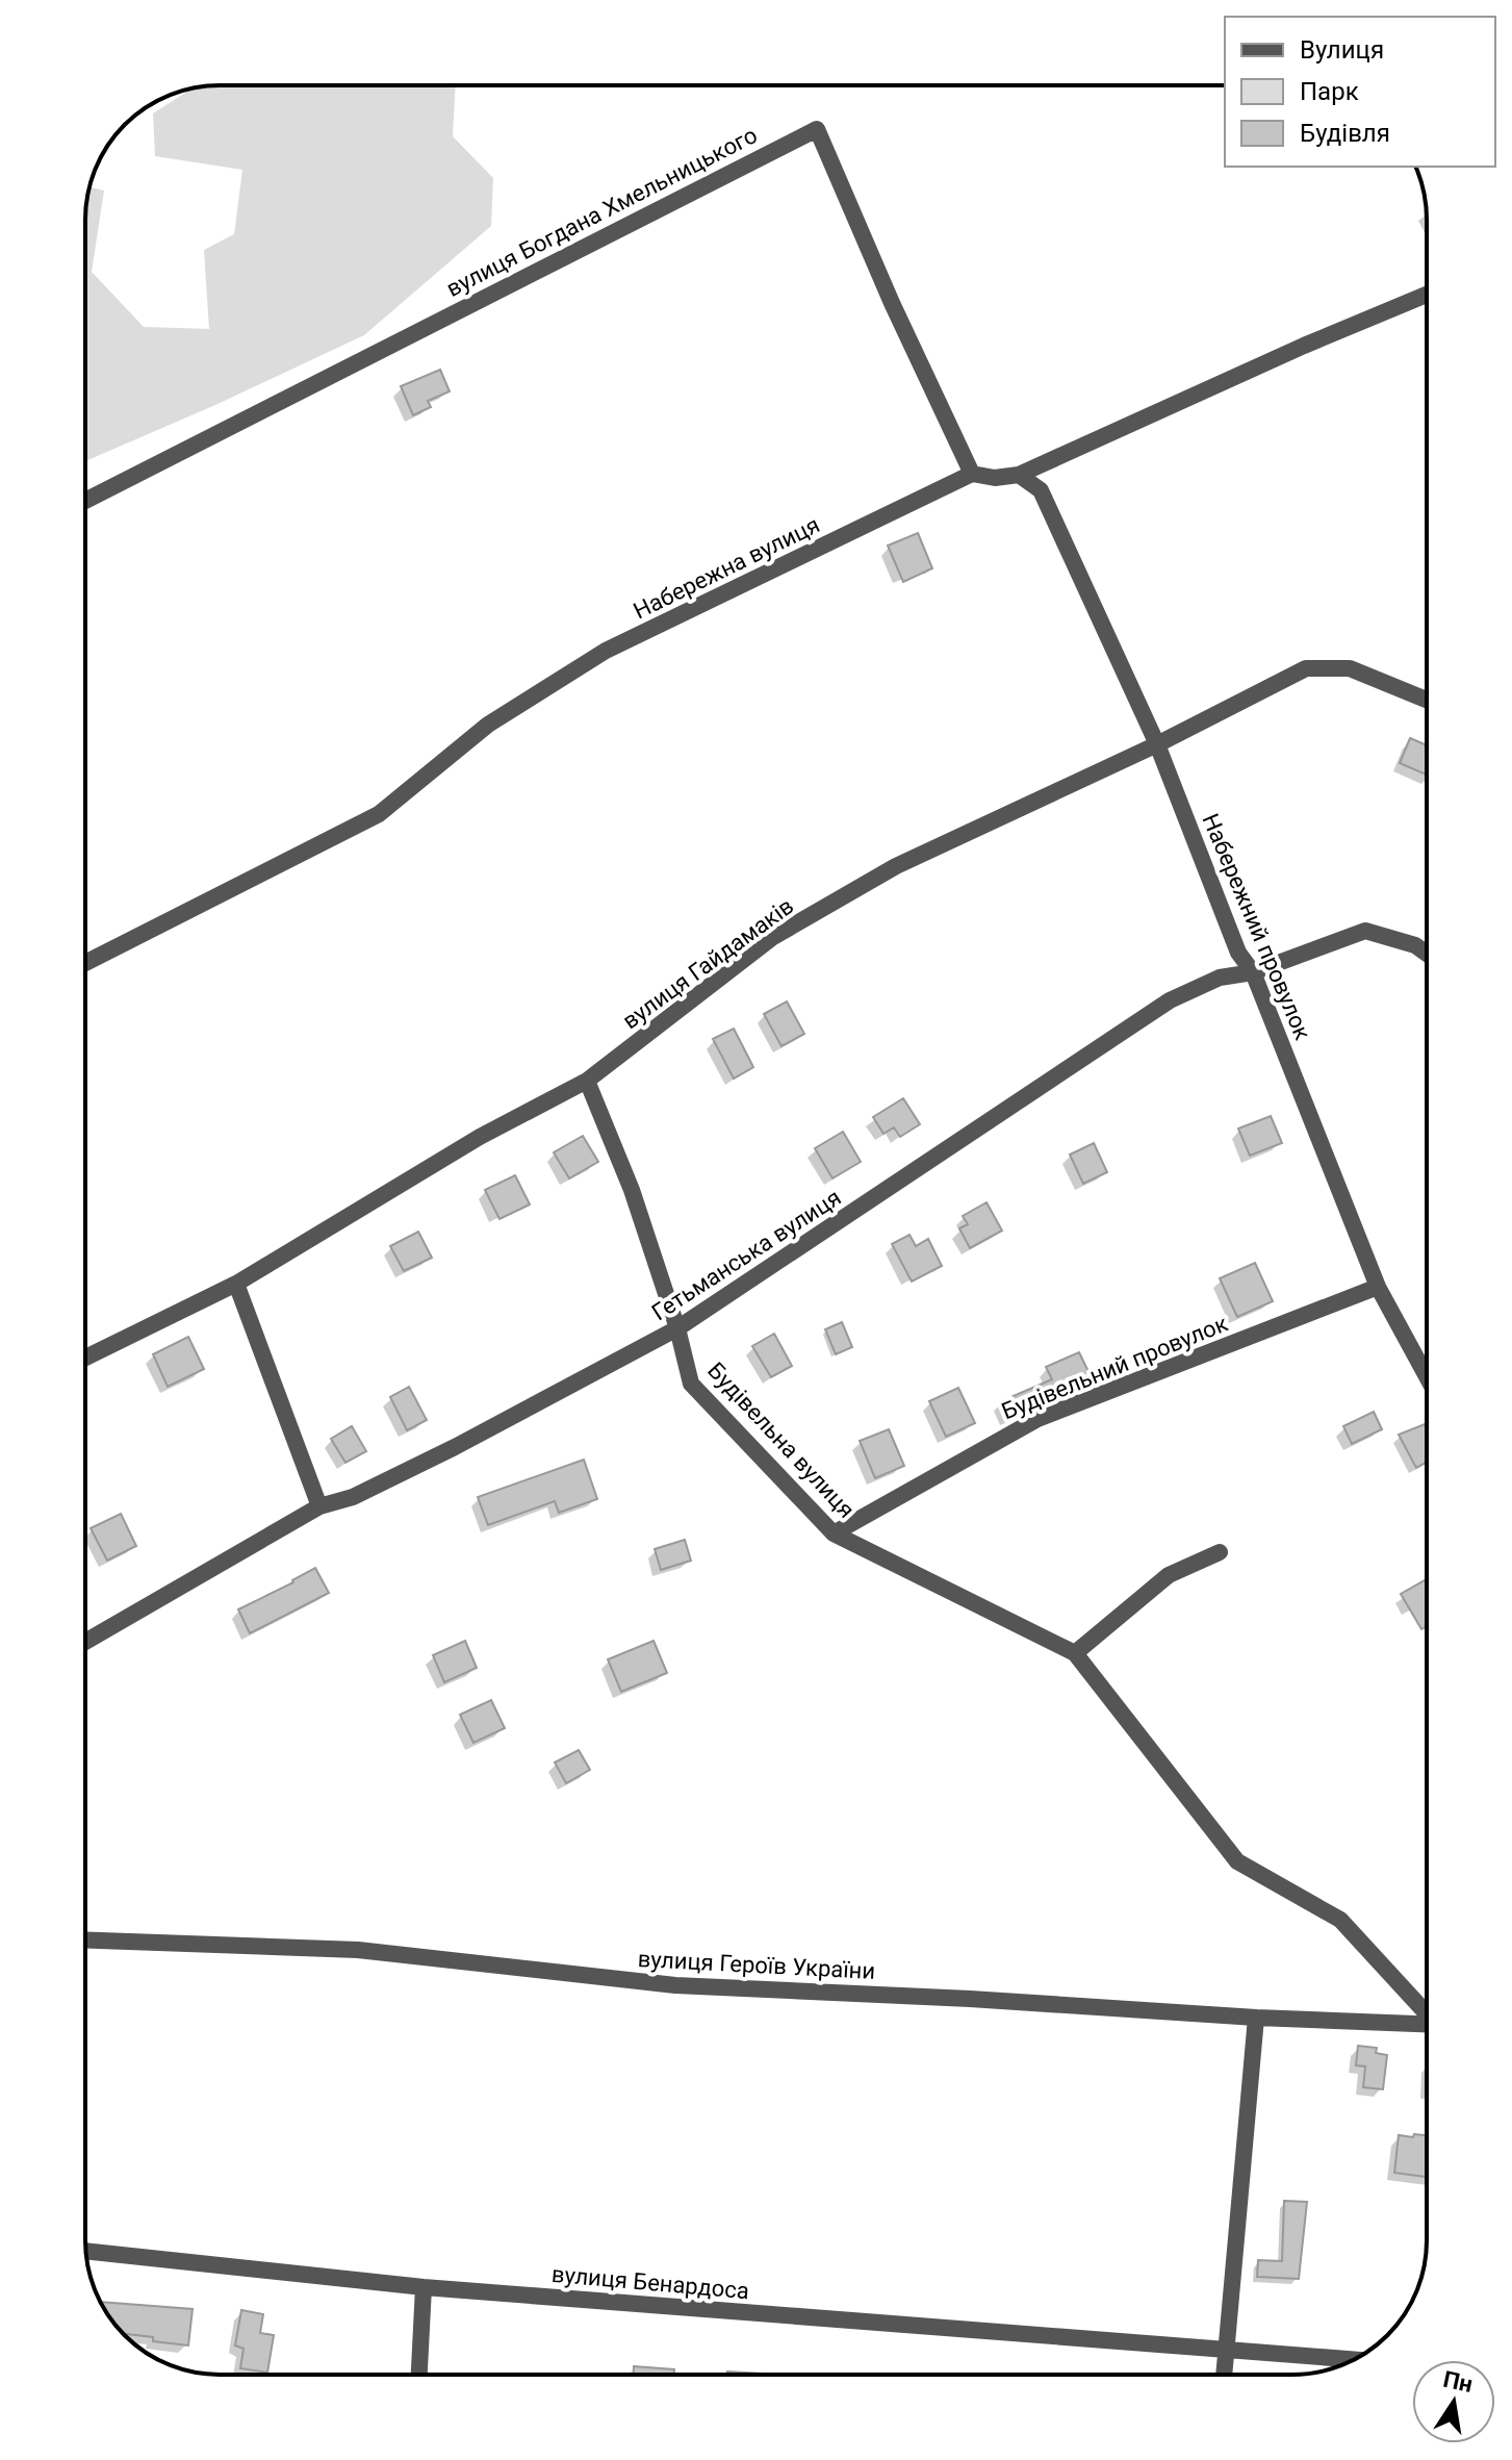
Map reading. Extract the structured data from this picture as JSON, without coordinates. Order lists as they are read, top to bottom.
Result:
{
  "streets": {
    "street": [
      "вулиця Богдана Хмельницького",
      "Набережна вулиця",
      "Набережний провулок",
      "вулиця Гайдамаків",
      "Гетьманська вулиця",
      "Будівельний провулок",
      "Будівельна вулиця",
      "вулиця Героїв України",
      "вулиця Бенардоса"
    ]
  },
  "crossings": [
    ["вулиця Богдана Хмельницького", "Набережна вулиця"],
    ["Набережна вулиця", "Набережний провулок"],
    ["Набережний провулок", "вулиця Гайдамаків"],
    ["Набережний провулок", "Гетьманська вулиця"],
    ["Набережний провулок", "Будівельний провулок"],
    ["вулиця Гайдамаків", "Будівельна вулиця"],
    ["Гетьманська вулиця", "Будівельна вулиця"],
    ["Будівельний провулок", "Будівельна вулиця"]
  ],
  "legend": ["Вулиця", "Парк", "Будівля"],
  "north": "top"
}
